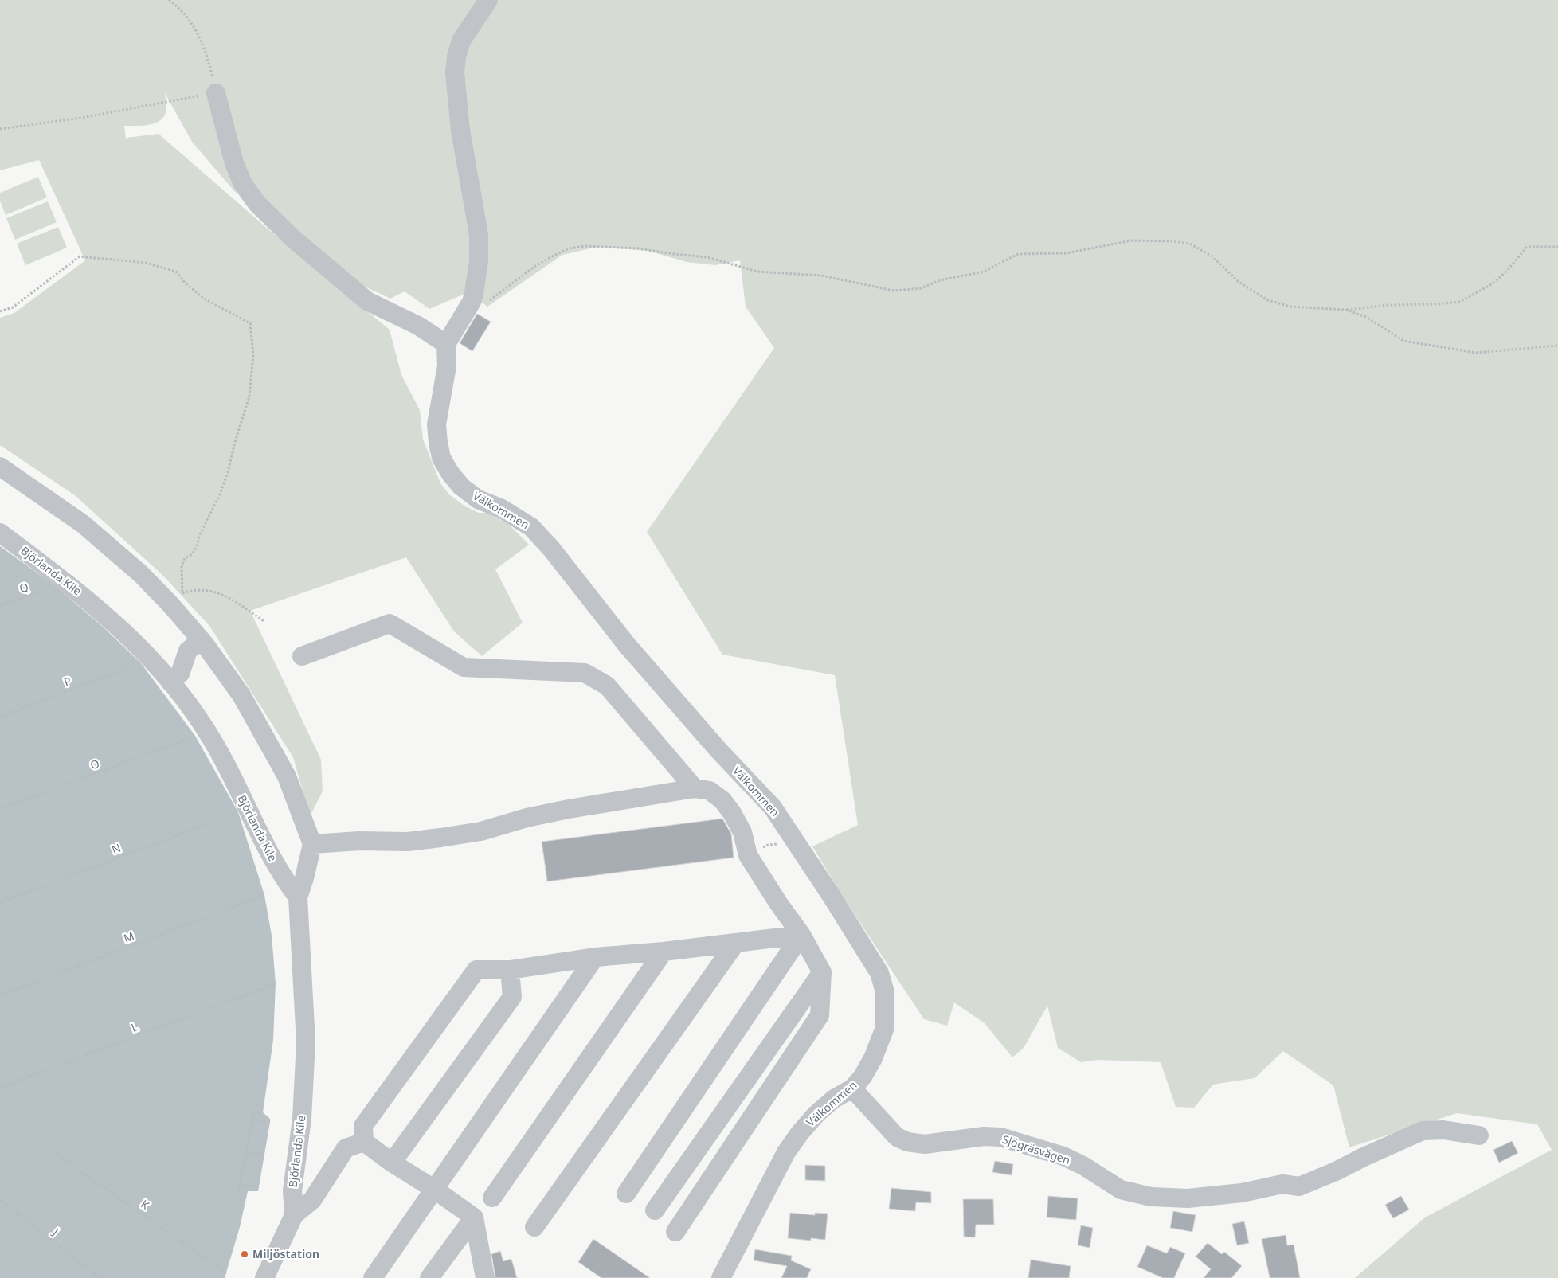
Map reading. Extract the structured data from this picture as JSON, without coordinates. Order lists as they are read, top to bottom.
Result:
{
  "streets": {
    "street": ["Välkommen", "Björlanda Kile", "Sjögräsvägen"],
    "path": [
      "Q",
      "P",
      "O",
      "N",
      "M",
      "L",
      "K",
      "J"
    ]
  },
  "crossings": [
    ["Välkommen", "Sjögräsvägen"]
  ],
  "places": ["Miljöstation"]
}
